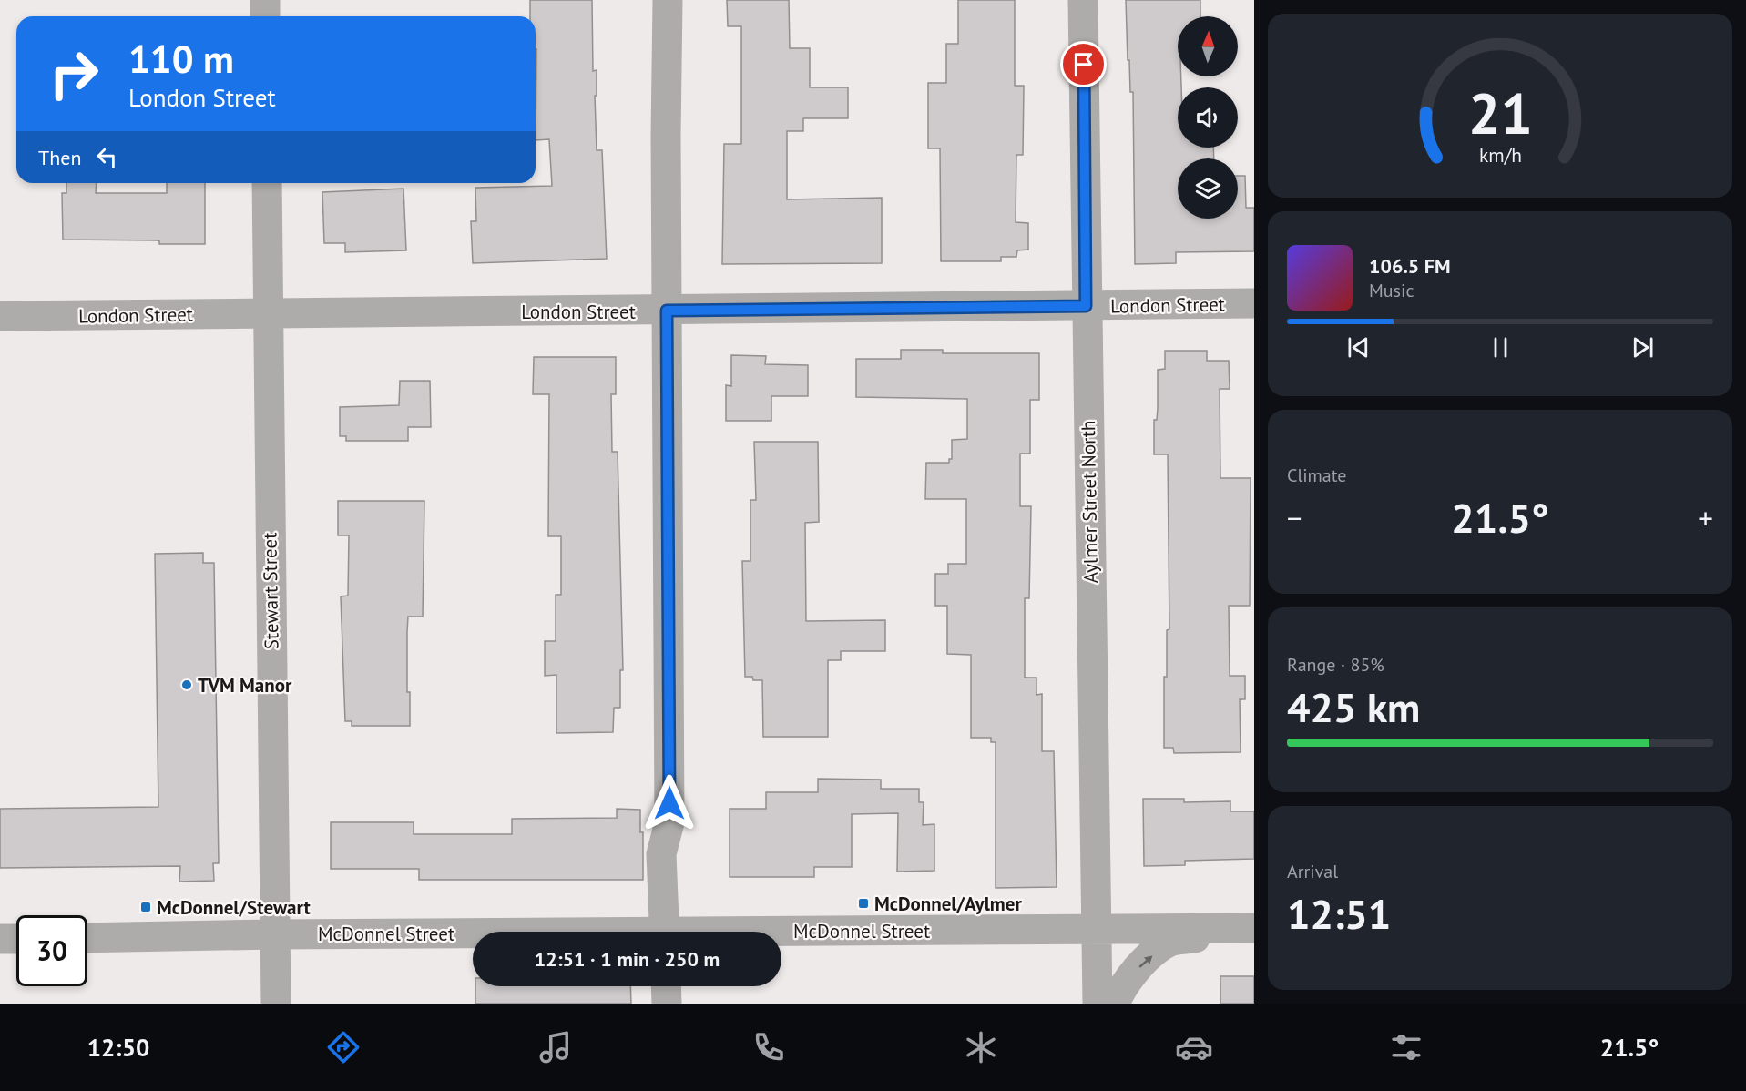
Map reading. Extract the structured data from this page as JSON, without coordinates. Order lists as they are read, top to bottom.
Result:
{
  "streets": {
    "street": [
      "London Street",
      "Aylmer Street North",
      "Stewart Street",
      "McDonnel Street"
    ]
  },
  "crossings": [
    ["London Street", "Aylmer Street North"],
    ["London Street", "Stewart Street"],
    ["Aylmer Street North", "McDonnel Street"],
    ["Stewart Street", "McDonnel Street"]
  ],
  "places": {
    "other": ["TVM Manor"],
    "transit": ["McDonnel/Aylmer", "McDonnel/Stewart"]
  },
  "north": "top",
  "page": {
    "turn": ["110 m", "London Street"],
    "then": "Then",
    "song": ["106.5 FM", "Music"],
    "tile": [
      "Climate",
      ["Range · 85%", "425 km"],
      ["Arrival", "12:51"]
    ],
    "heat": ["−", "21.5°", "+"],
    "limit": "30",
    "trip": "12:51 · 1 min · 250 m",
    "tabs": ["12:50", "21.5°"],
    "gauge": ["21", "km/h"]
  }
}
